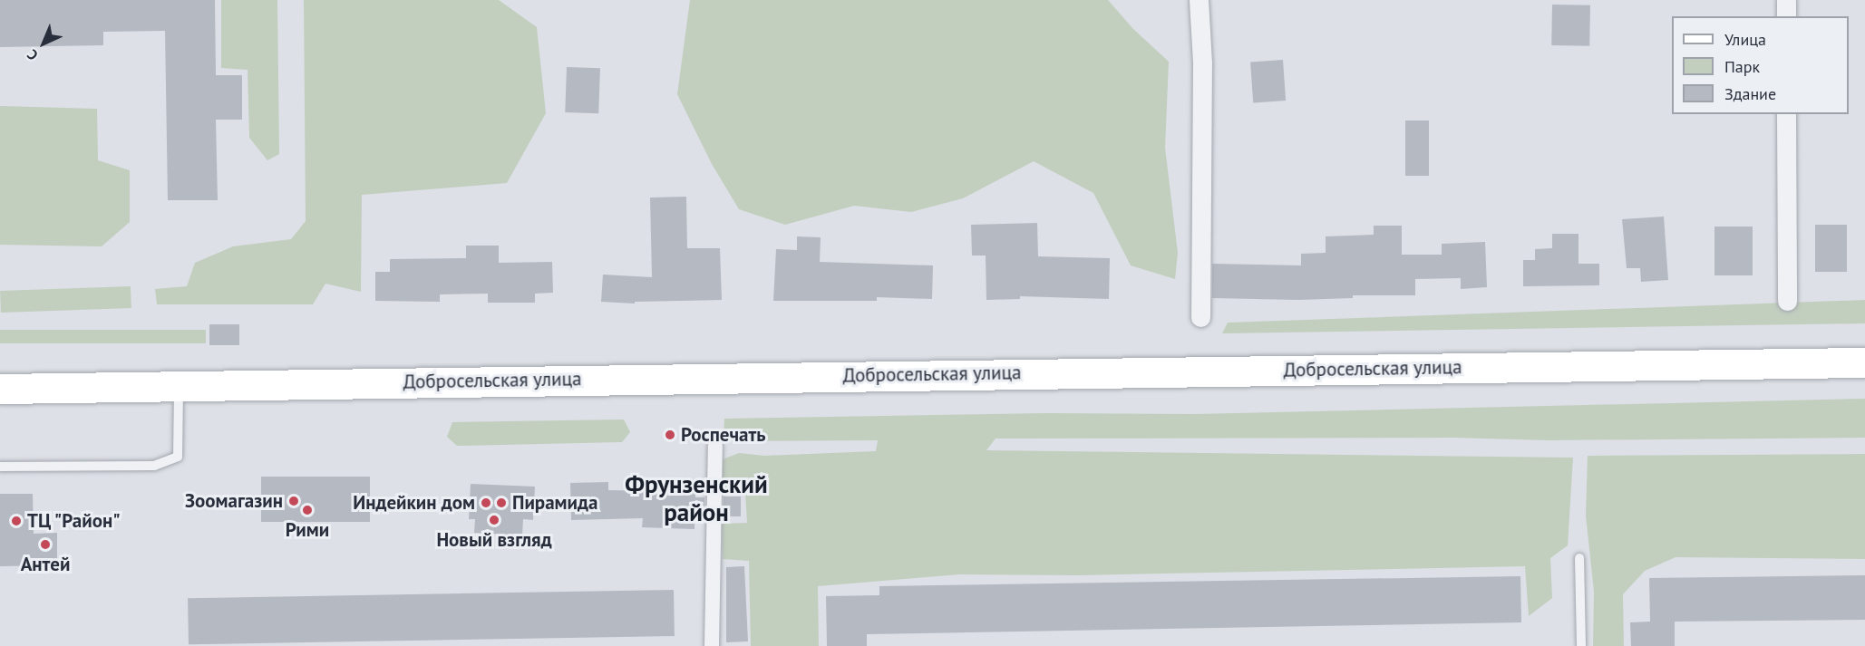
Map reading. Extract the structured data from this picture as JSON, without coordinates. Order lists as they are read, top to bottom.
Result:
{
  "streets": {
    "main road": ["Добросельская улица"]
  },
  "districts": ["Фрунзенский район"],
  "places": [
    "Роспечать",
    "Зоомагазин",
    "Индейкин дом",
    "Пирамида",
    "Рими",
    "Новый взгляд",
    "ТЦ \"Район\"",
    "Антей"
  ],
  "legend": ["Улица", "Парк", "Здание"],
  "north": "bottom left"
}
